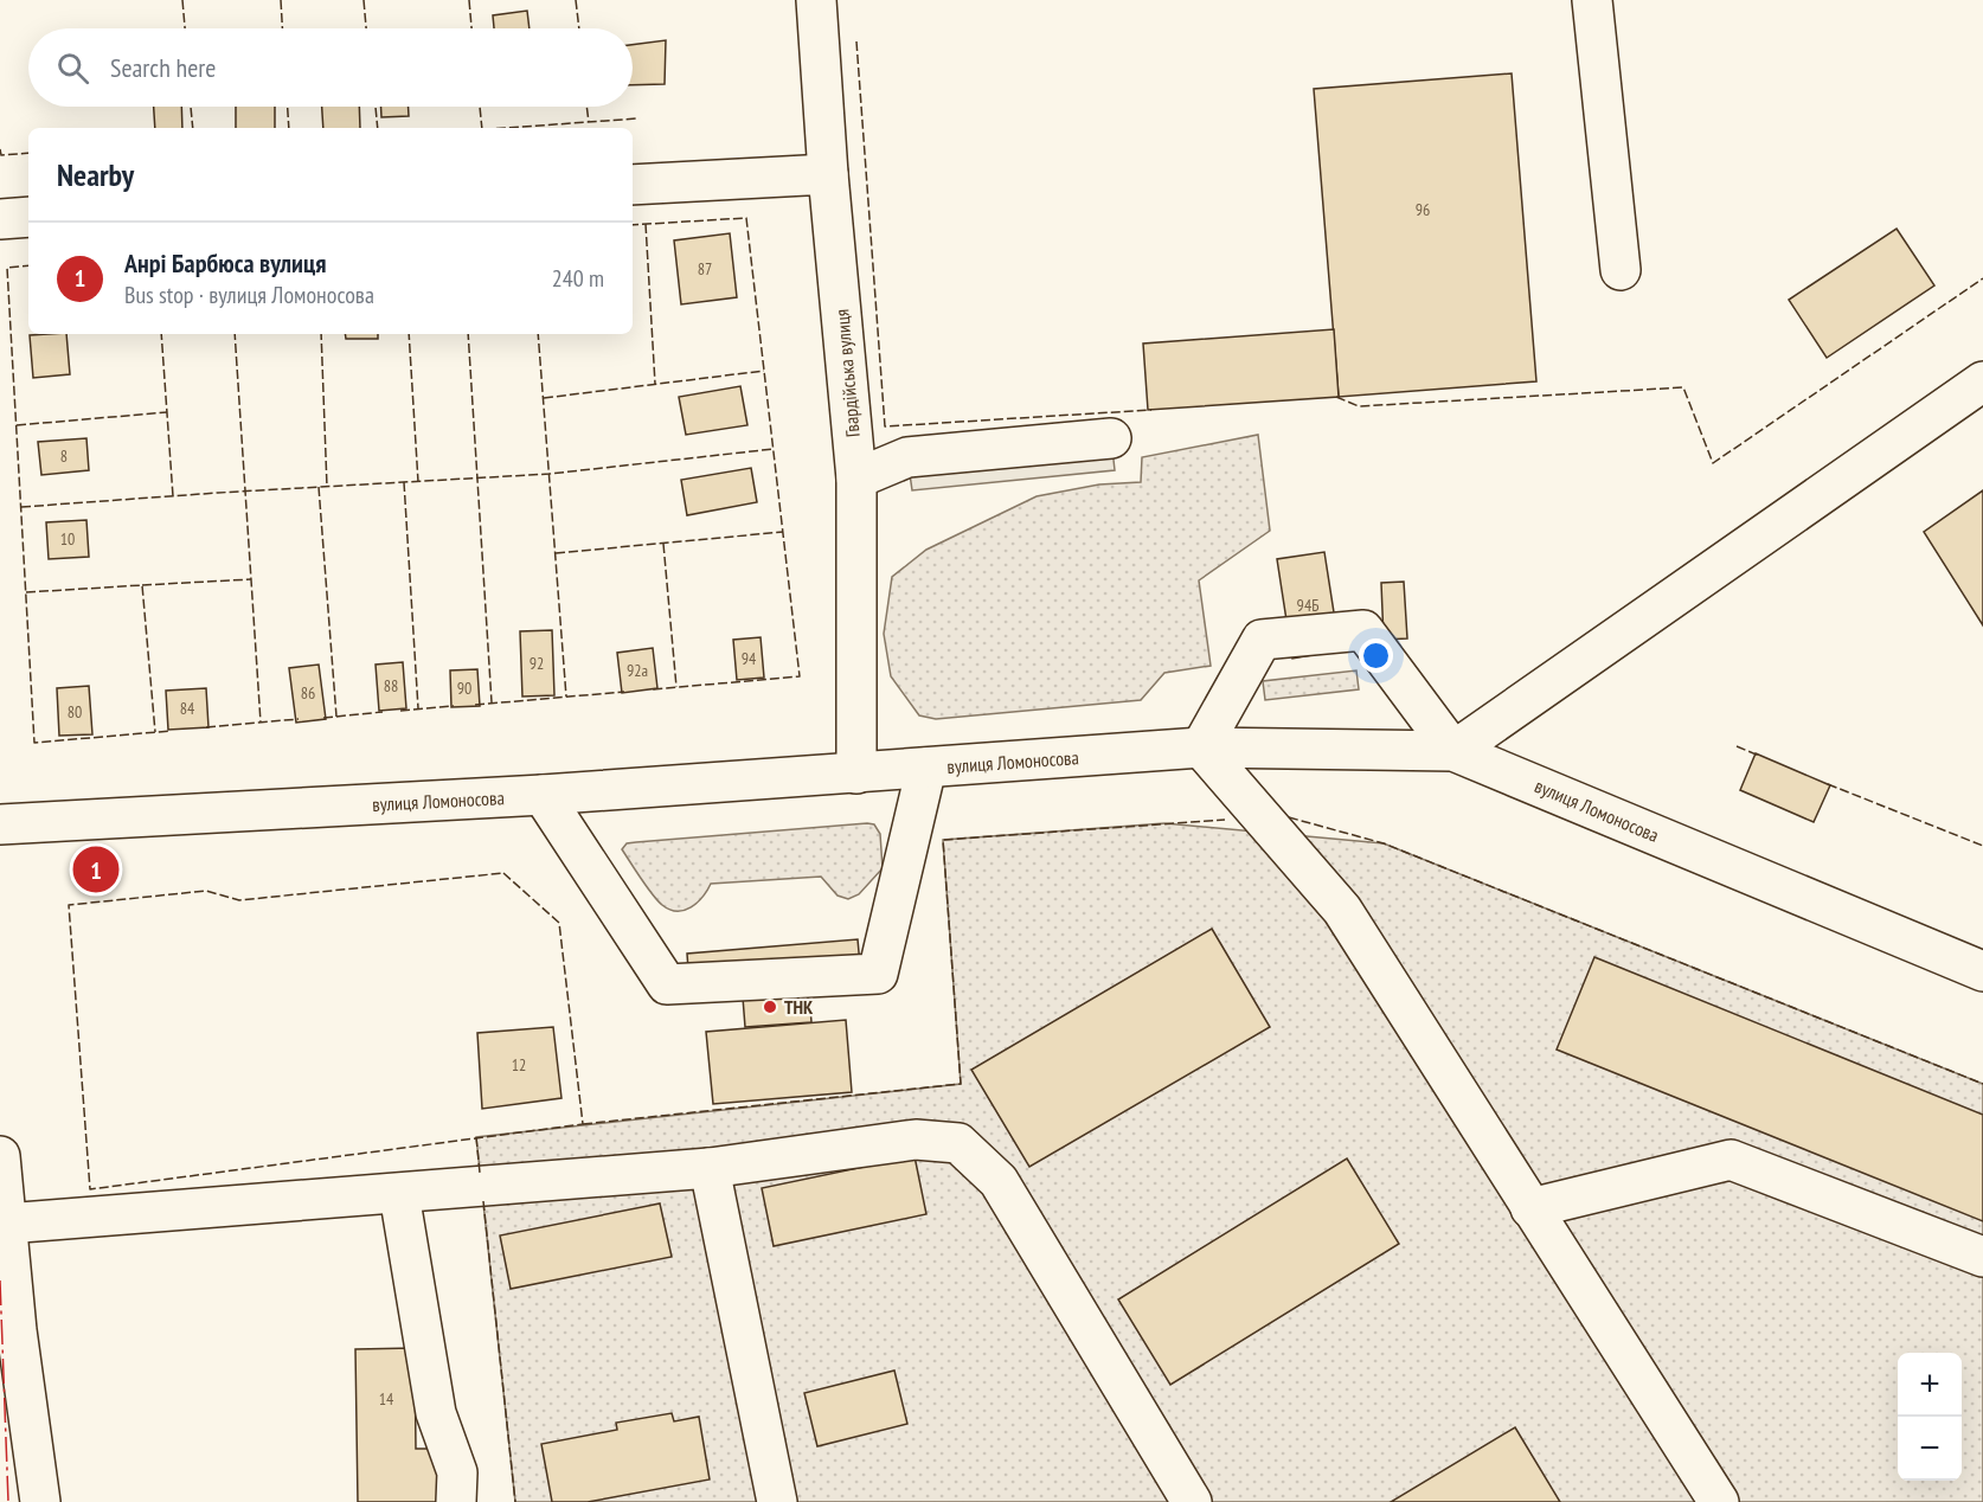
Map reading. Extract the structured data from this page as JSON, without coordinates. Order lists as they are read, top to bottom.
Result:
{
  "streets": {
    "main road": ["Гвардійська вулиця", "вулиця Ломоносова"]
  },
  "crossings": [
    ["Гвардійська вулиця", "вулиця Ломоносова"]
  ],
  "places": ["ТНК"],
  "house_numbers": [
    "96",
    "87",
    "8",
    "10",
    "94Б",
    "94",
    "92",
    "92а",
    "88",
    "90",
    "86",
    "84",
    "80",
    "12",
    "14"
  ],
  "page": {
    "search": "Search here",
    "heading": "Nearby",
    "list": [
      {
        "mark": "1",
        "name": "Анрі Барбюса вулиця",
        "note": "Bus stop · вулиця Ломоносова",
        "value": "240 m"
      }
    ],
    "pins": "1",
    "map_buttons": ["+", "−"]
  }
}
